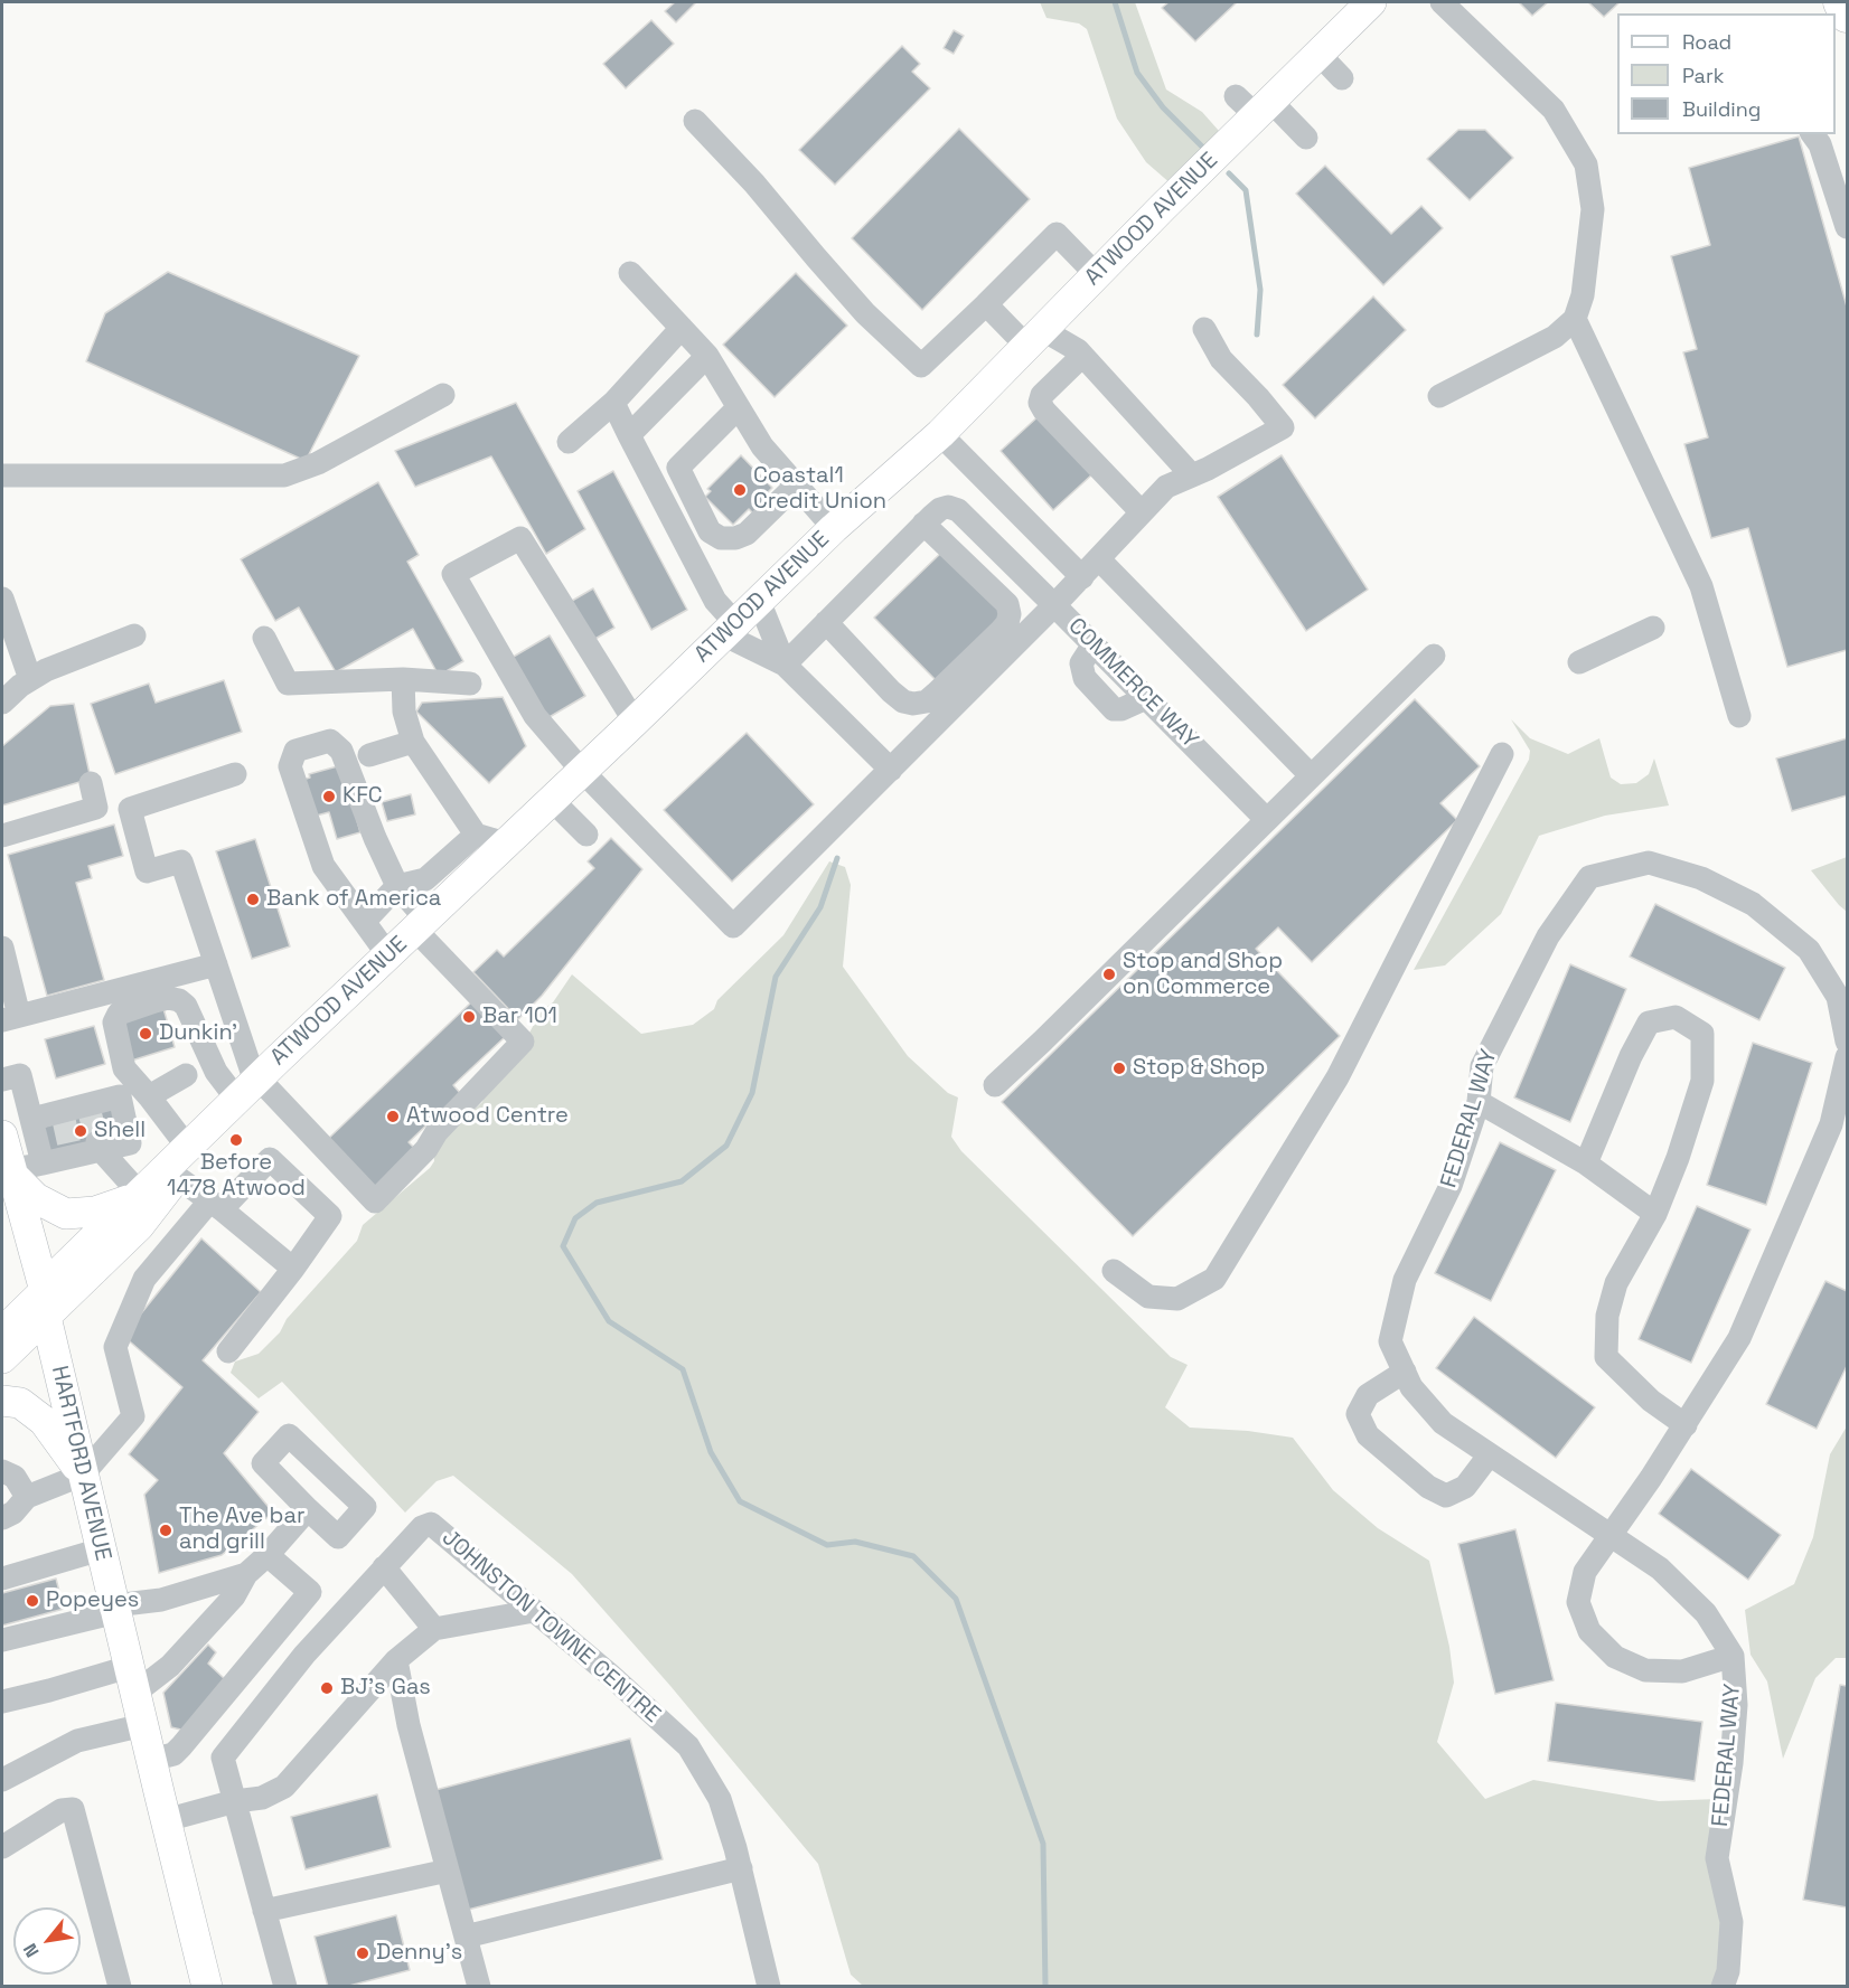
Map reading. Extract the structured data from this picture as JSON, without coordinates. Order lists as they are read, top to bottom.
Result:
{
  "streets": {
    "main road": ["ATWOOD AVENUE", "HARTFORD AVENUE"],
    "street": ["COMMERCE WAY", "FEDERAL WAY", "JOHNSTON TOWNE CENTRE"]
  },
  "crossings": [
    ["ATWOOD AVENUE", "HARTFORD AVENUE"]
  ],
  "places": [
    "Coastal1 Credit Union",
    "KFC",
    "Bank of America",
    "Stop and Shop on Commerce",
    "Bar 101",
    "Dunkin'",
    "Stop & Shop",
    "Atwood Centre",
    "Shell",
    "Before 1478 Atwood",
    "The Ave bar and grill",
    "Popeyes",
    "BJ's Gas",
    "Denny's"
  ],
  "legend": ["Road", "Park", "Building"],
  "north": "bottom left"
}
